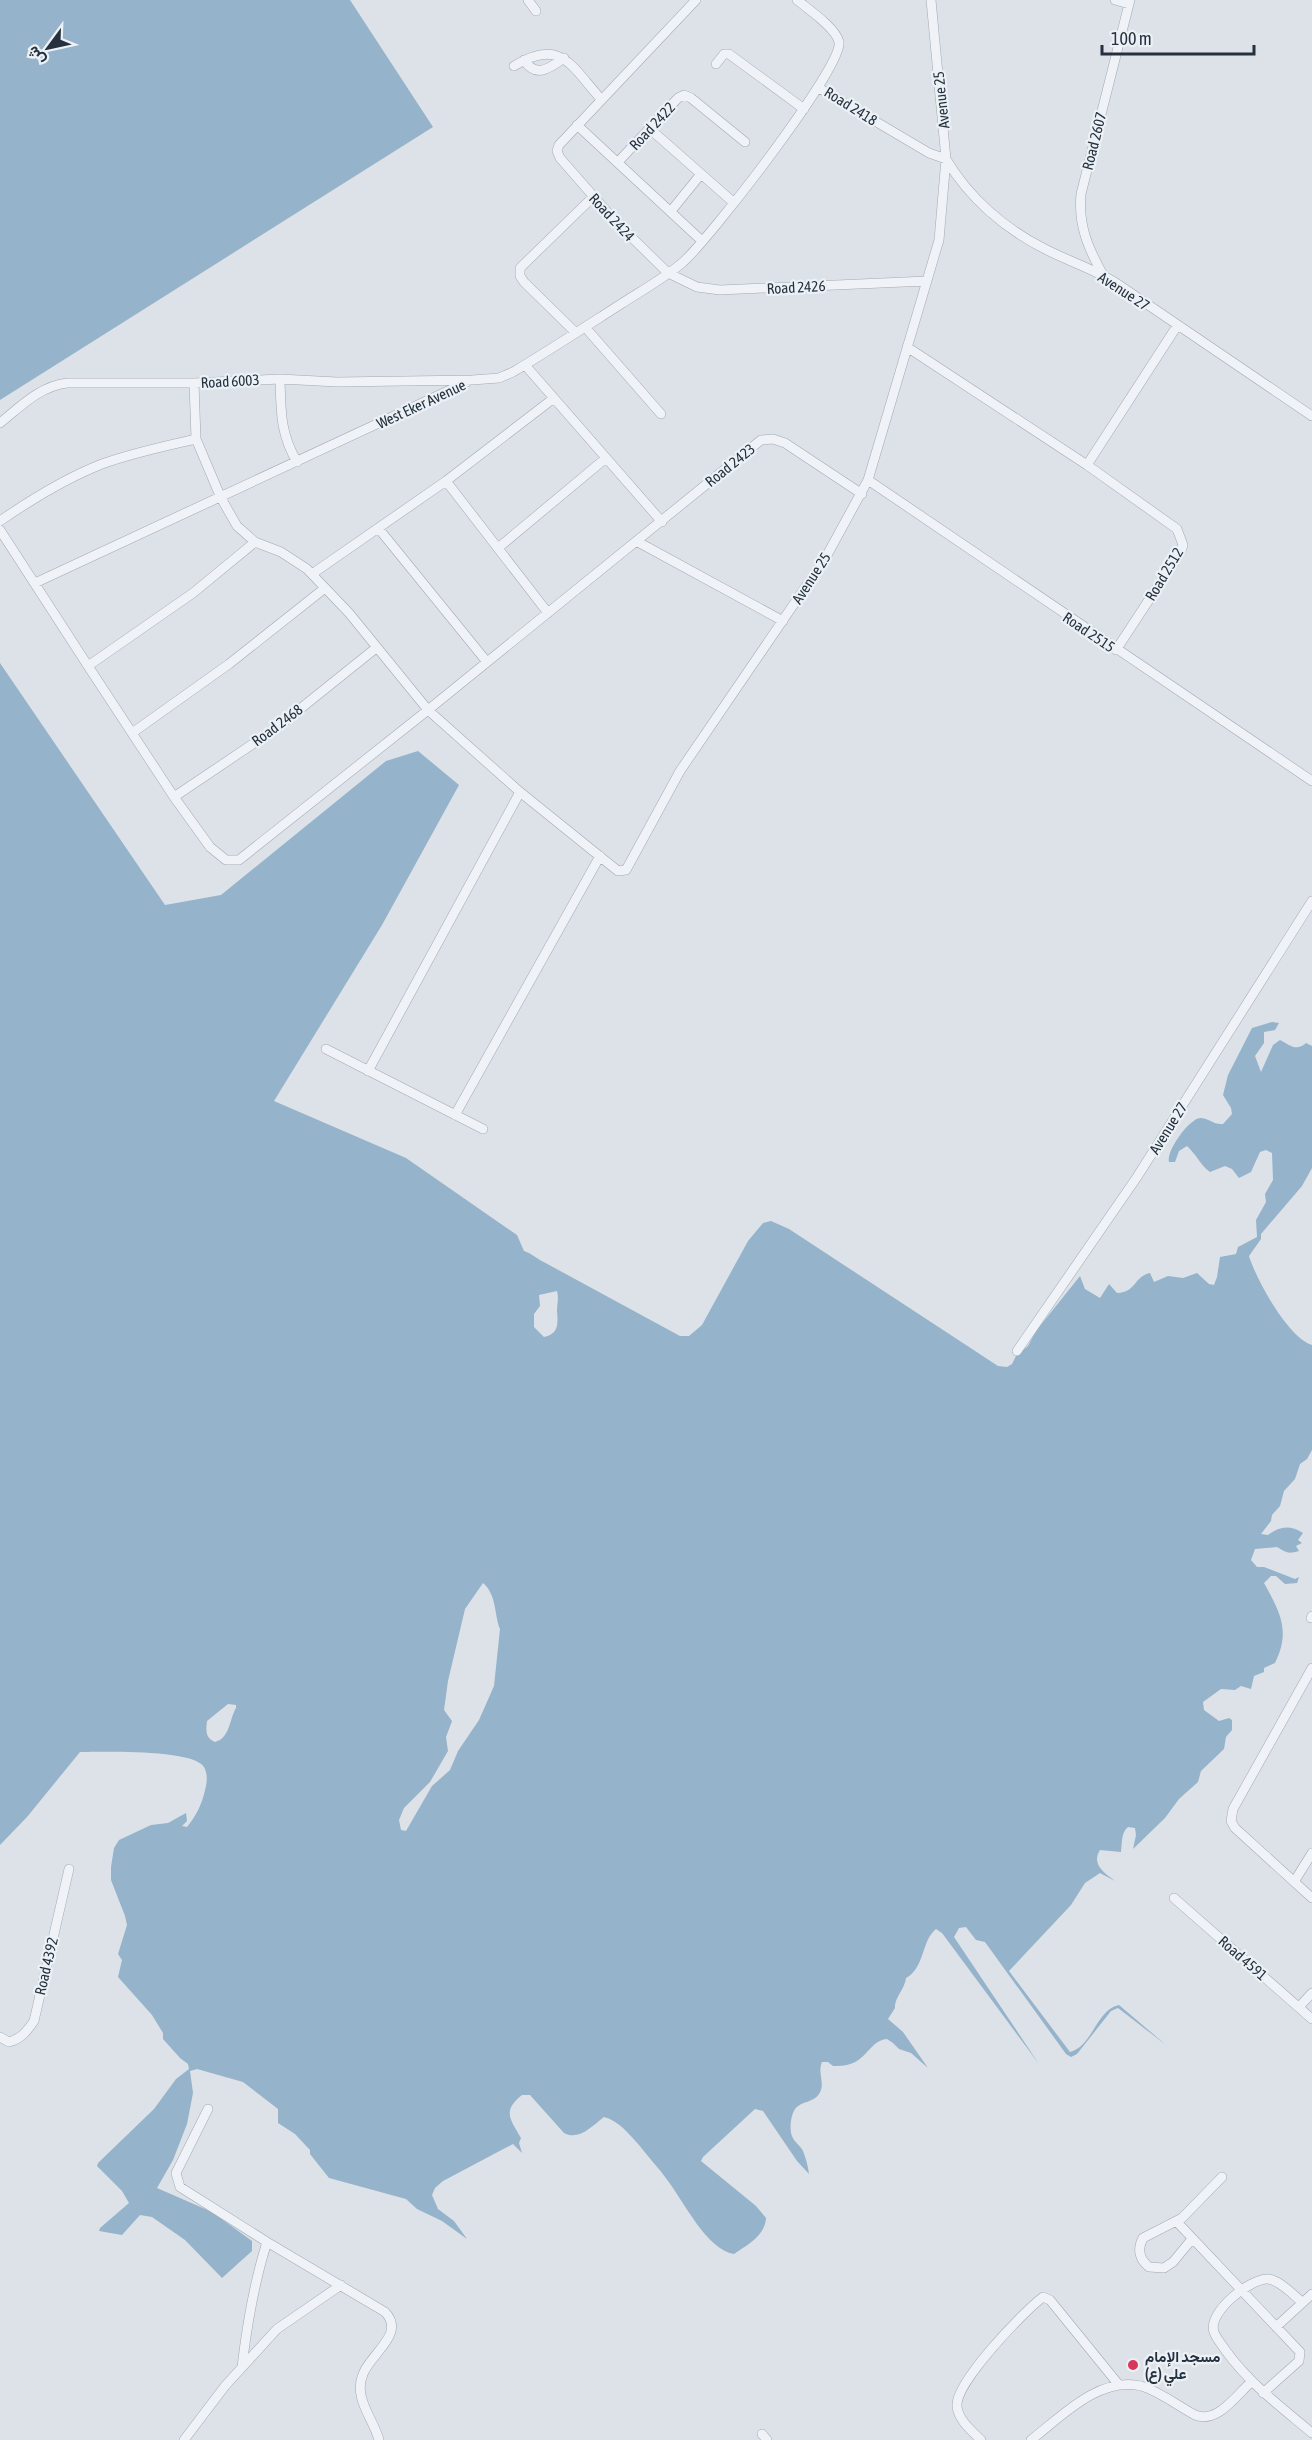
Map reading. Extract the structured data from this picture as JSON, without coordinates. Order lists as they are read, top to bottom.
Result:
{
  "streets": {
    "street": [
      "Avenue 25",
      "Road 2418",
      "Road 2422",
      "Road 2607",
      "Road 2424",
      "Road 2426",
      "Avenue 27",
      "Road 6003",
      "West Eker Avenue",
      "Road 2423",
      "Road 2512",
      "Road 2515",
      "Road 2468",
      "Road 4591",
      "Road 4392"
    ]
  },
  "crossings": [
    ["Avenue 25", "Road 2418"],
    ["Avenue 25", "Road 2426"],
    ["Avenue 25", "Avenue 27"],
    ["Avenue 25", "Road 2423"],
    ["Avenue 25", "Road 2512"],
    ["Avenue 25", "Road 2515"],
    ["Avenue 25", "Road 2468"],
    ["Road 2418", "Avenue 27"],
    ["Road 2418", "West Eker Avenue"],
    ["Road 2422", "Road 2424"],
    ["Road 2422", "West Eker Avenue"],
    ["Road 2607", "Avenue 27"],
    ["Road 2424", "Road 2426"],
    ["Road 2424", "West Eker Avenue"],
    ["Road 2426", "West Eker Avenue"],
    ["Road 6003", "West Eker Avenue"],
    ["Road 2423", "Road 2468"],
    ["Road 2512", "Road 2515"]
  ],
  "places": ["مسجد الإمام علي (ع)"],
  "scale_bar": "100 m",
  "north": "bottom left"
}
